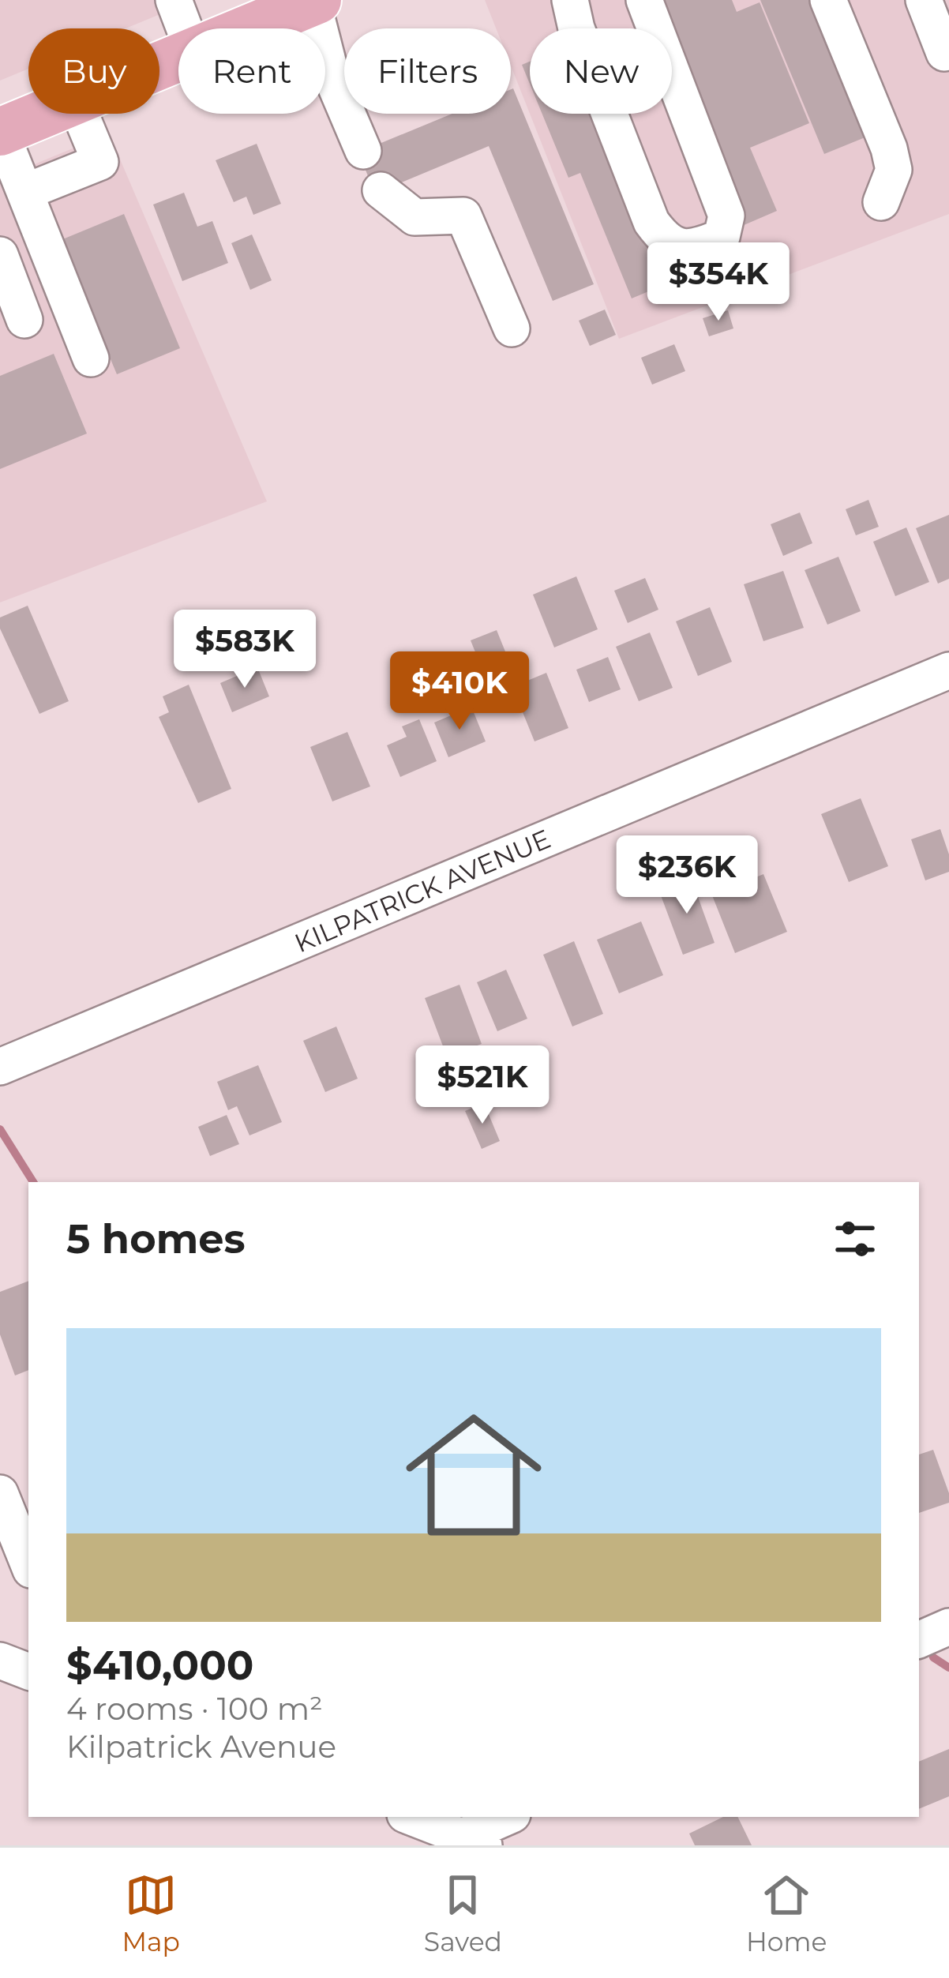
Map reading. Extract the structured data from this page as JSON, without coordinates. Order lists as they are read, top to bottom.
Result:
{
  "streets": {
    "street": ["KILPATRICK AVENUE"]
  },
  "page": {
    "chip": [
      "Buy",
      "Rent",
      "Filters",
      "New"
    ],
    "price": [
      "$354K",
      "$583K",
      "$410K",
      "$236K",
      "$521K"
    ],
    "heading": "5 homes",
    "list": [
      {
        "name": "$410,000",
        "note": "4 rooms · 100 m² · Kilpatrick Avenue"
      }
    ],
    "tabs": ["Map", "Saved", "Home"]
  }
}
